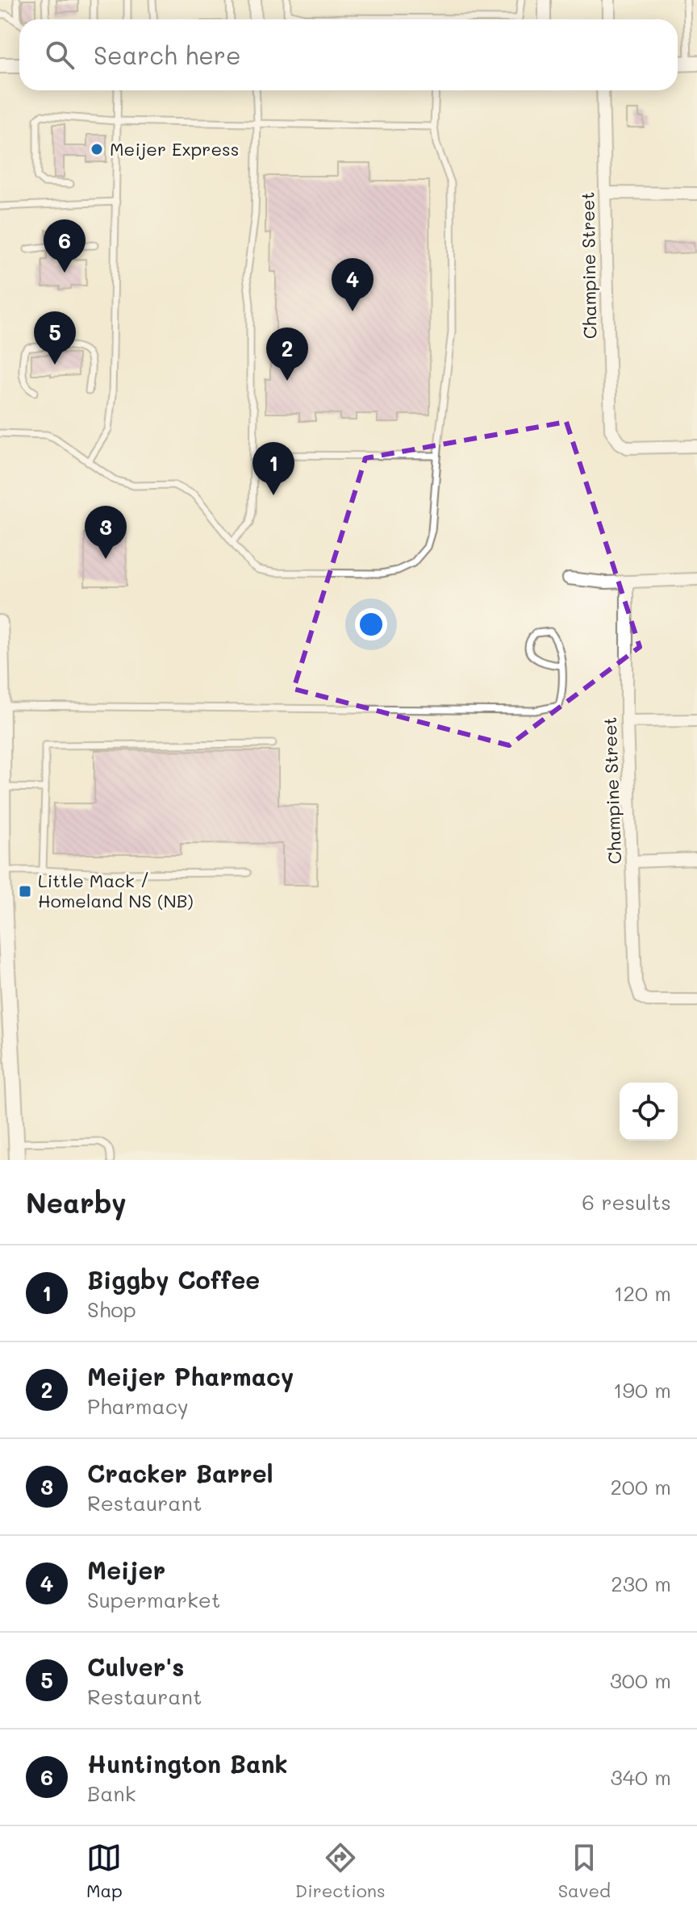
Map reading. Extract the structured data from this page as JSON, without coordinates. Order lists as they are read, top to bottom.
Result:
{
  "streets": {
    "street": ["Champine Street"]
  },
  "places": {
    "other": ["Meijer Express"],
    "transit": ["Little Mack / Homeland NS (NB)"]
  },
  "page": {
    "search": "Search here",
    "pins": [
      "6",
      "4",
      "5",
      "2",
      "1",
      "3"
    ],
    "heading": ["Nearby", "6 results"],
    "list": [
      {
        "mark": "1",
        "name": "Biggby Coffee",
        "note": "Shop",
        "value": "120 m"
      },
      {
        "mark": "2",
        "name": "Meijer Pharmacy",
        "note": "Pharmacy",
        "value": "190 m"
      },
      {
        "mark": "3",
        "name": "Cracker Barrel",
        "note": "Restaurant",
        "value": "200 m"
      },
      {
        "mark": "4",
        "name": "Meijer",
        "note": "Supermarket",
        "value": "230 m"
      },
      {
        "mark": "5",
        "name": "Culver's",
        "note": "Restaurant",
        "value": "300 m"
      },
      {
        "mark": "6",
        "name": "Huntington Bank",
        "note": "Bank",
        "value": "340 m"
      }
    ],
    "nav": ["Map", "Directions", "Saved"]
  }
}
